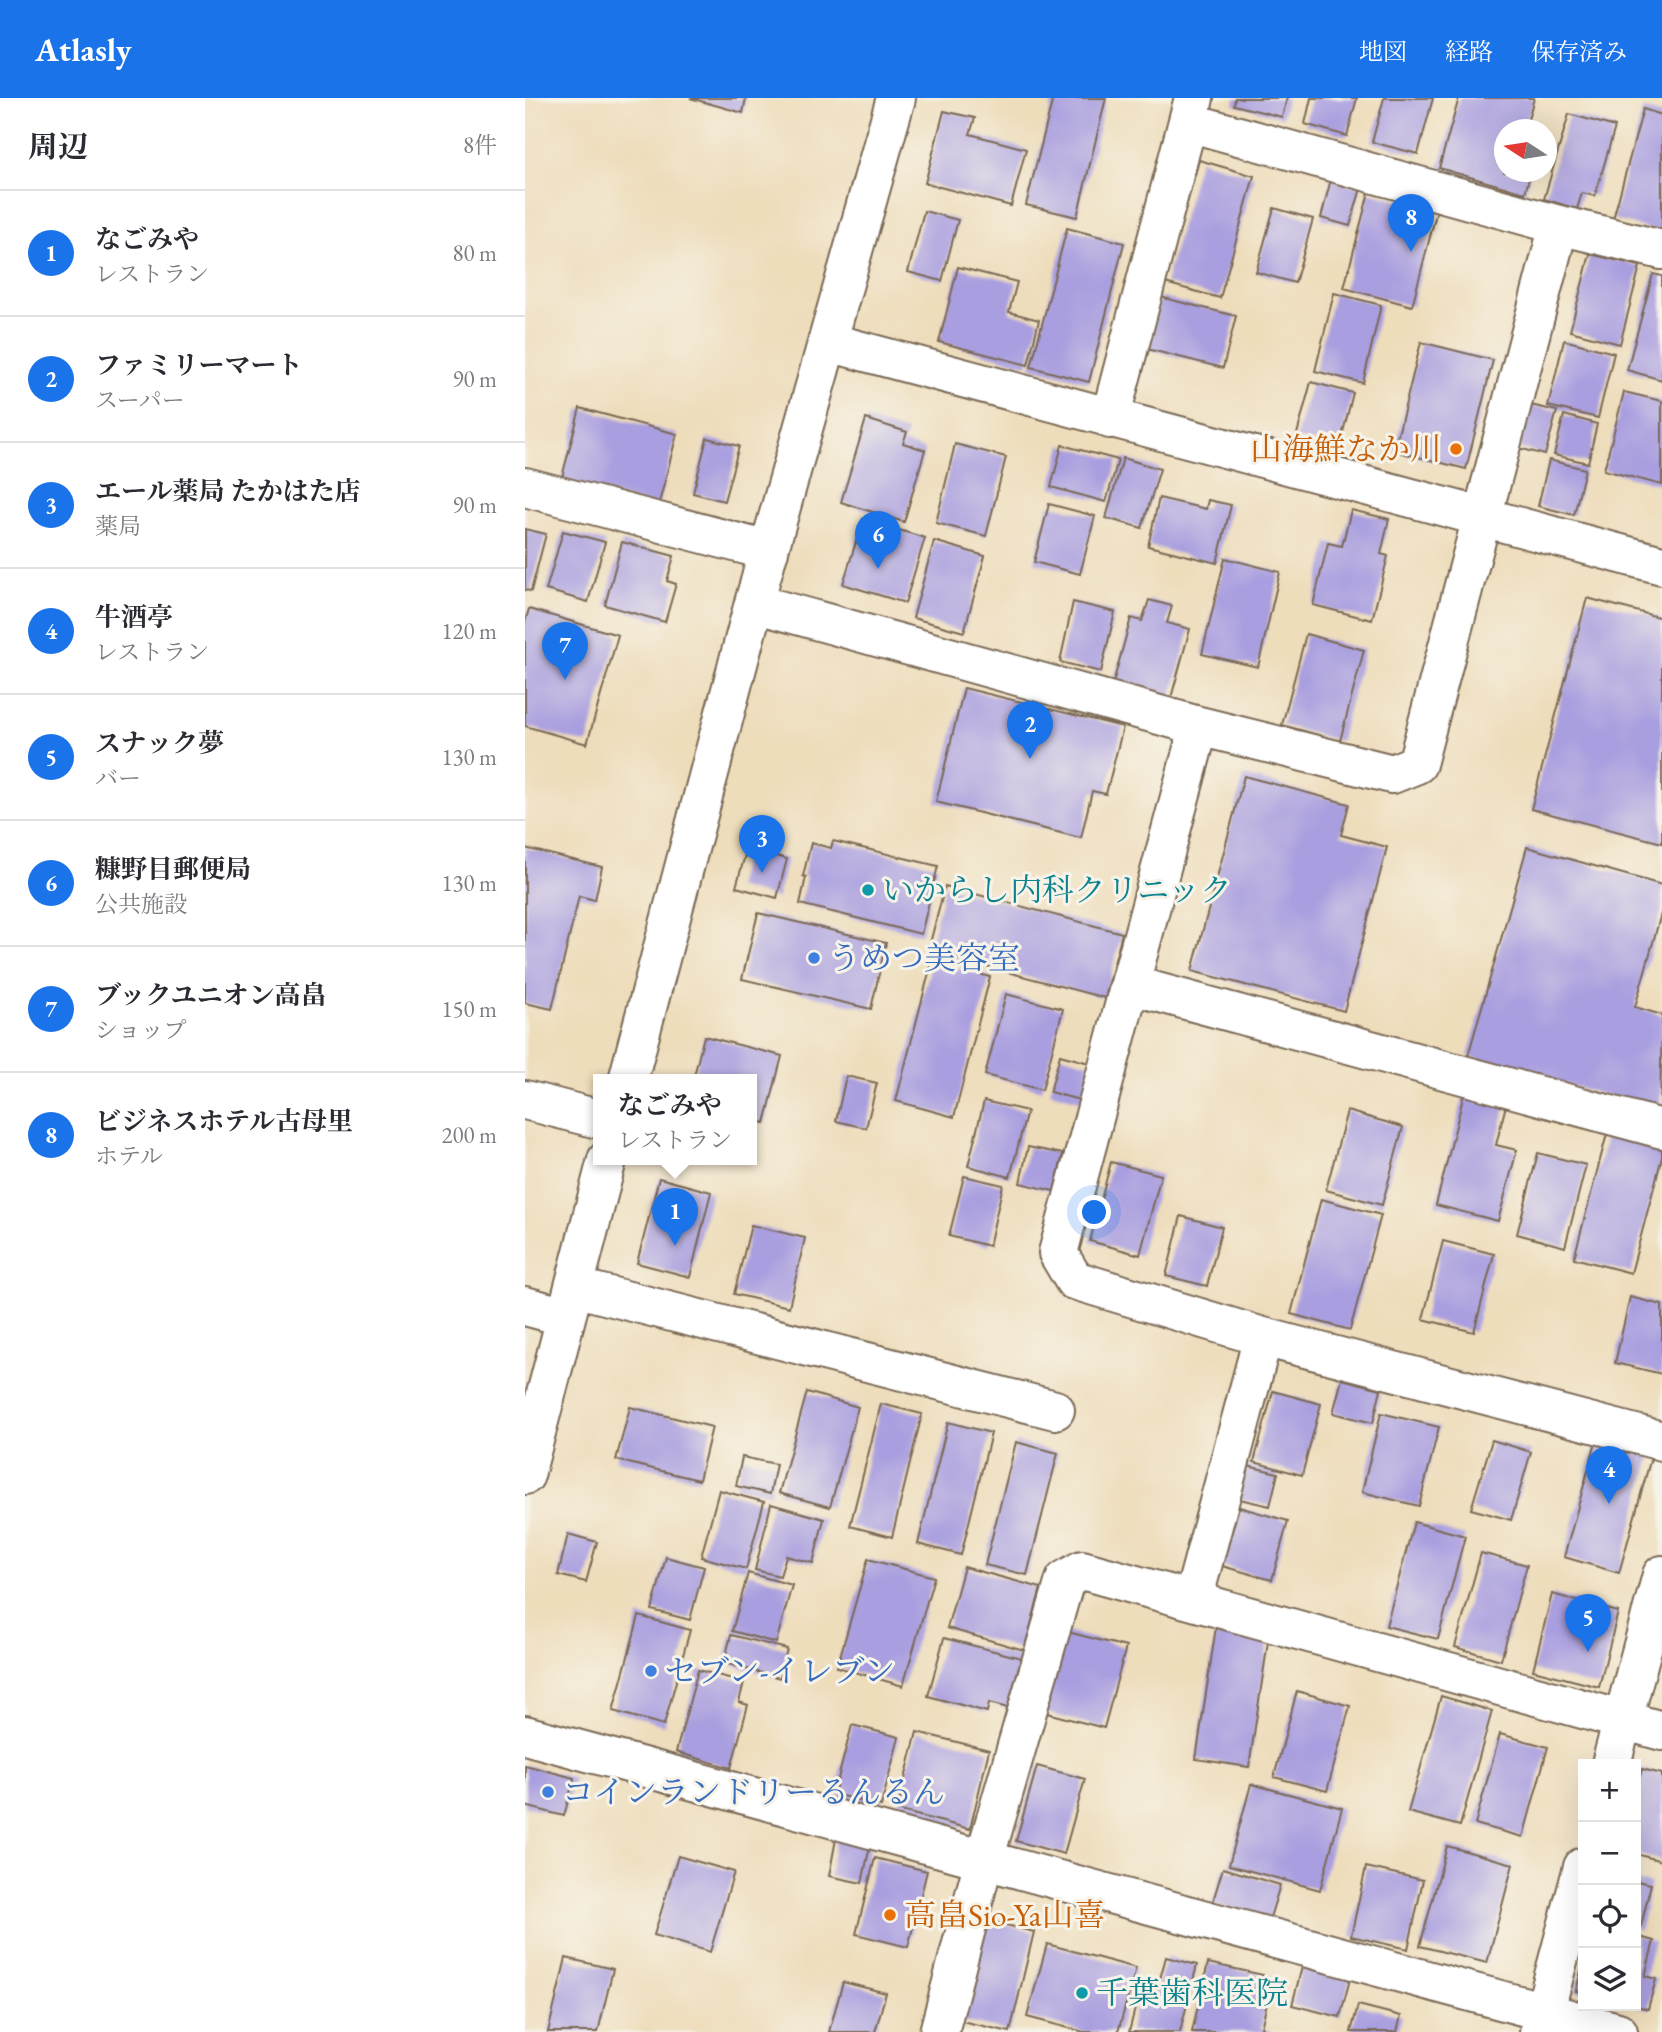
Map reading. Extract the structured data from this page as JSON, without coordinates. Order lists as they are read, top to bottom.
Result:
{
  "places": [
    "山海鮮なか川",
    "いからし内科クリニック",
    "うめつ美容室",
    "セブン-イレブン",
    "コインランドリーるんるん",
    "高畠Sio-Ya山喜",
    "千葉歯科医院"
  ],
  "north": "left",
  "page": {
    "header": "Atlasly",
    "nav": ["地図", "経路", "保存済み"],
    "heading": ["周辺", "8件"],
    "list": [
      {
        "mark": "1",
        "name": "なごみや",
        "note": "レストラン",
        "value": "80 m"
      },
      {
        "mark": "2",
        "name": "ファミリーマート",
        "note": "スーパー",
        "value": "90 m"
      },
      {
        "mark": "3",
        "name": "エール薬局 たかはた店",
        "note": "薬局",
        "value": "90 m"
      },
      {
        "mark": "4",
        "name": "牛酒亭",
        "note": "レストラン",
        "value": "120 m"
      },
      {
        "mark": "5",
        "name": "スナック夢",
        "note": "バー",
        "value": "130 m"
      },
      {
        "mark": "6",
        "name": "糠野目郵便局",
        "note": "公共施設",
        "value": "130 m"
      },
      {
        "mark": "7",
        "name": "ブックユニオン高畠",
        "note": "ショップ",
        "value": "150 m"
      },
      {
        "mark": "8",
        "name": "ビジネスホテル古母里",
        "note": "ホテル",
        "value": "200 m"
      }
    ],
    "pins": [
      "8",
      "6",
      "7",
      "2",
      "3",
      "1",
      "4",
      "5"
    ],
    "popup": ["なごみや", "レストラン"],
    "map_buttons": ["+", "−"]
  }
}
